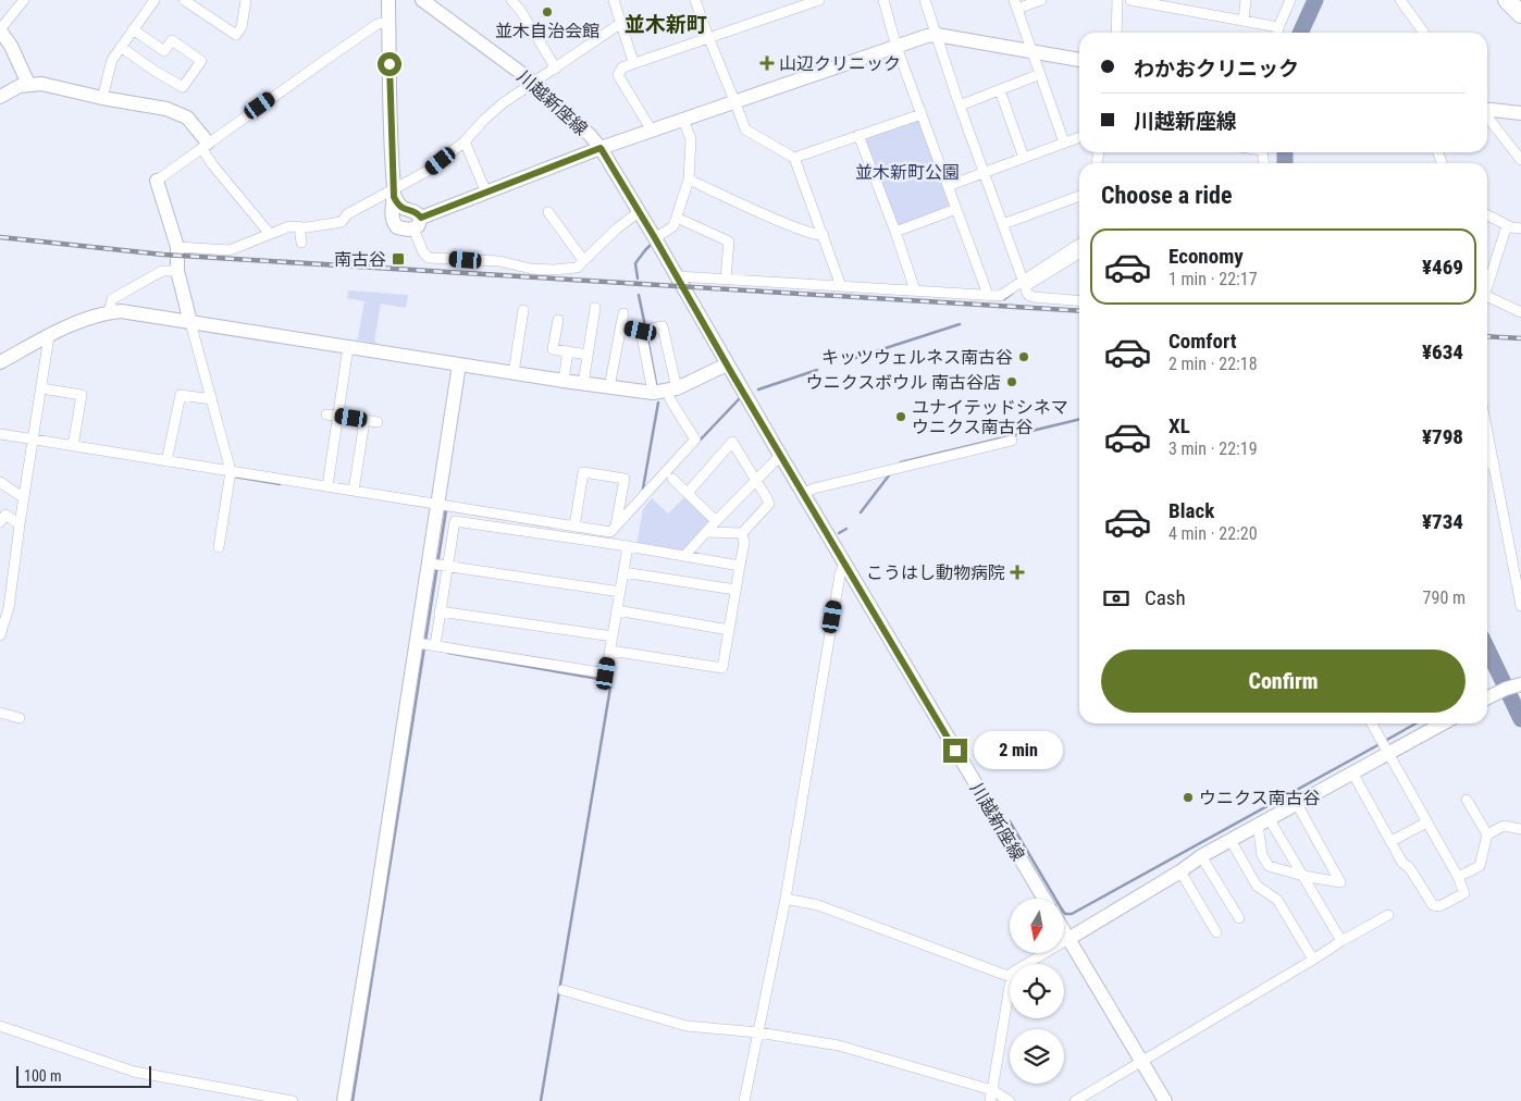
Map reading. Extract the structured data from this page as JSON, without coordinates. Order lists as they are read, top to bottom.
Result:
{
  "streets": {
    "street": ["川越新座線"]
  },
  "districts": ["並木新町"],
  "parks": ["並木新町公園"],
  "places": {
    "other": [
      "並木自治会館",
      "キッツウェルネス南古谷",
      "ウニクスボウル 南古谷店",
      "ユナイテッドシネマ ウニクス南古谷",
      "ウニクス南古谷"
    ],
    "health": ["山辺クリニック", "こうはし動物病院"],
    "transit": ["南古谷"]
  },
  "scale_bar": "100 m",
  "north": "bottom",
  "page": {
    "banner": ["わかおクリニック", "川越新座線"],
    "heading": "Choose a ride",
    "list": [
      {
        "name": "Economy",
        "note": "1 min · 22:17",
        "value": "¥469"
      },
      {
        "name": "Comfort",
        "note": "2 min · 22:18",
        "value": "¥634"
      },
      {
        "name": "XL",
        "note": "3 min · 22:19",
        "value": "¥798"
      },
      {
        "name": "Black",
        "note": "4 min · 22:20",
        "value": "¥734"
      }
    ],
    "pay": ["Cash", "790 m"],
    "buttons": "Confirm",
    "bubble": "2 min",
    "scale": "100 m"
  }
}
